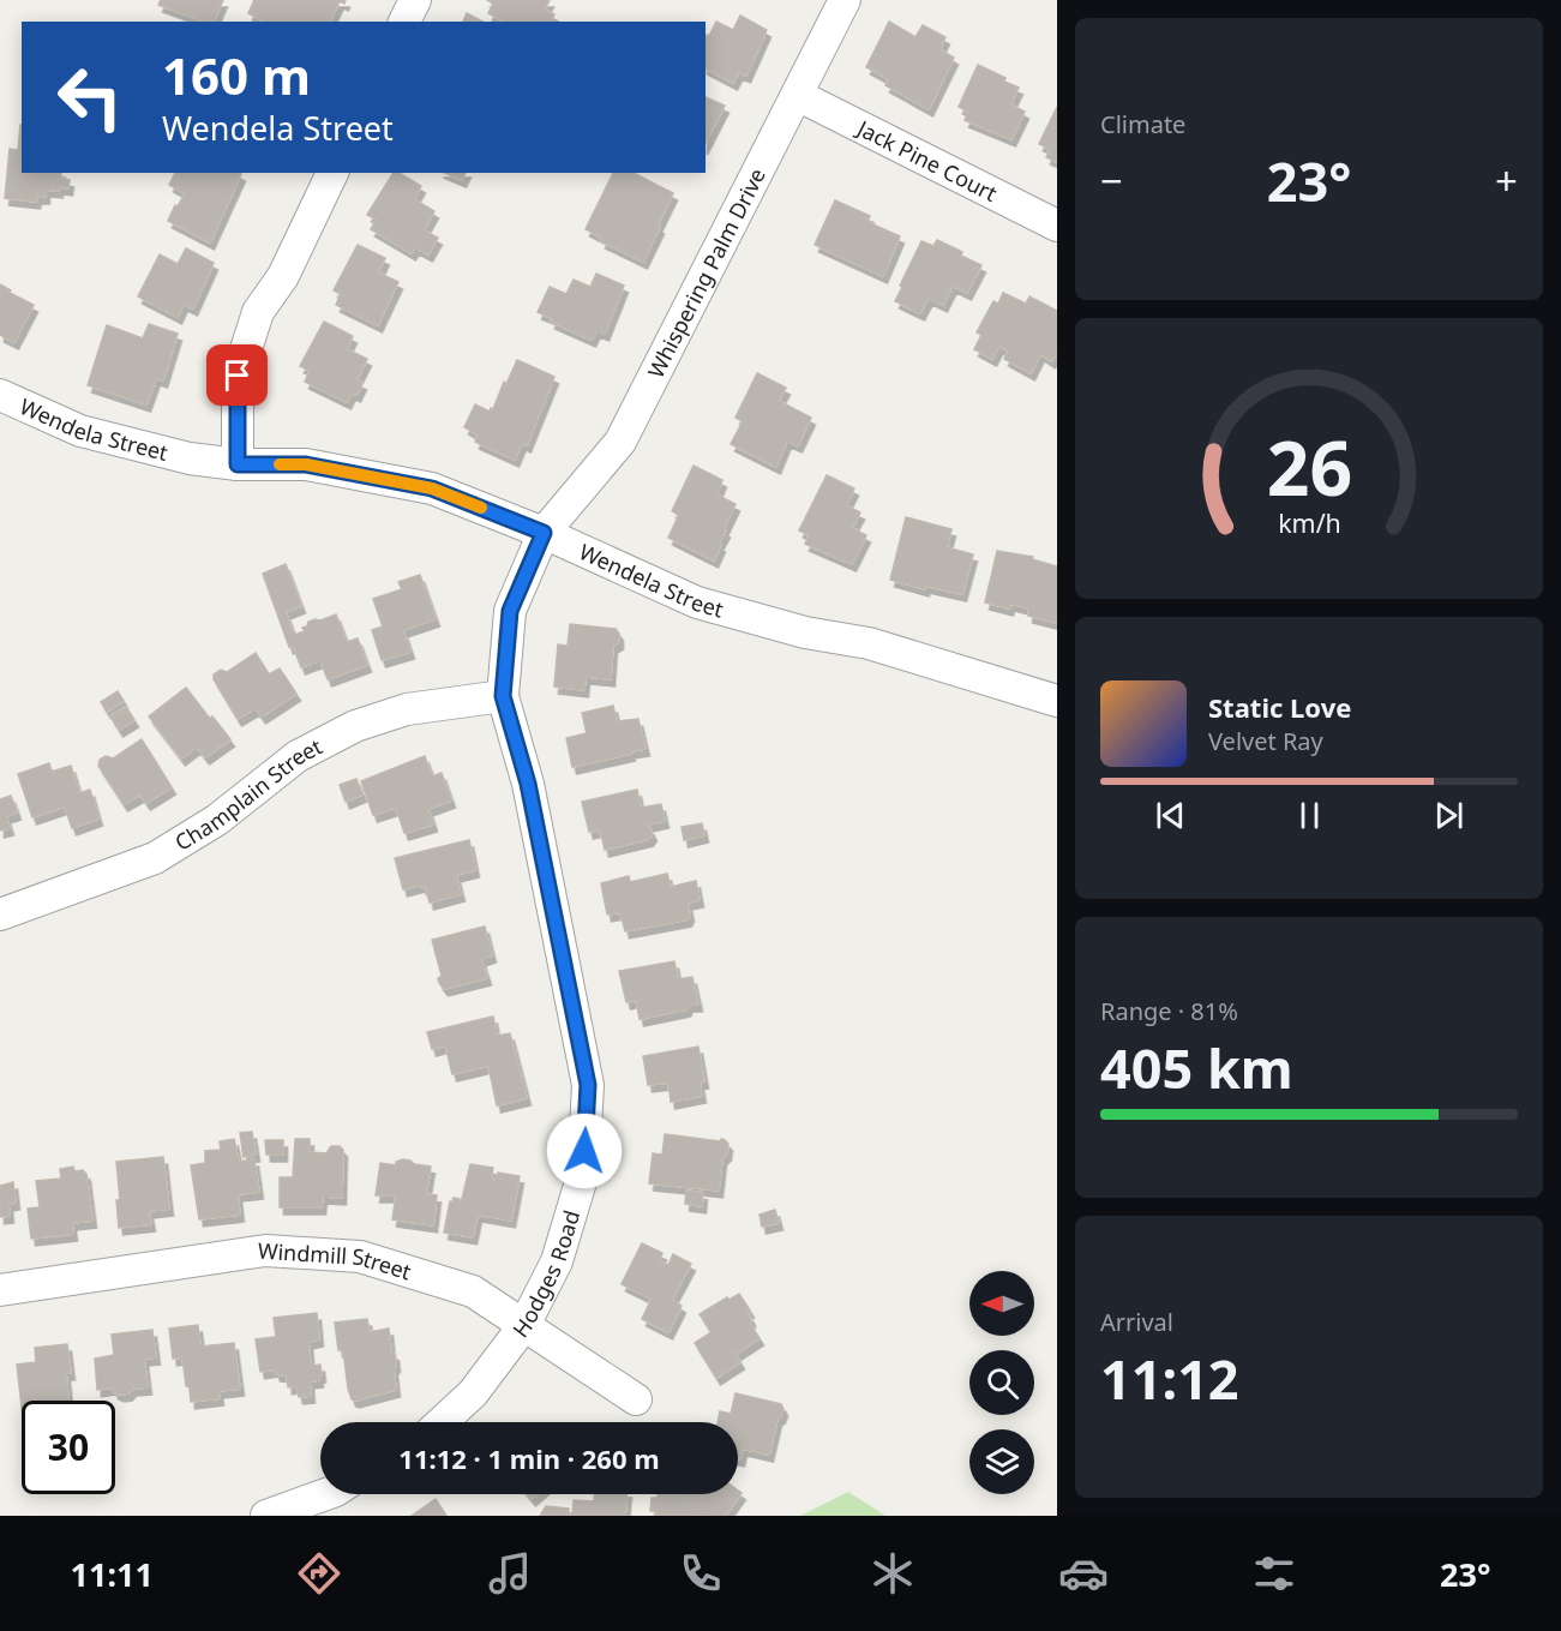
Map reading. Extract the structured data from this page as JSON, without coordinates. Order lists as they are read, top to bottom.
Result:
{
  "streets": {
    "street": [
      "Jack Pine Court",
      "Whispering Palm Drive",
      "Wendela Street",
      "Champlain Street",
      "Windmill Street",
      "Hodges Road"
    ]
  },
  "crossings": [
    ["Jack Pine Court", "Whispering Palm Drive"],
    ["Whispering Palm Drive", "Wendela Street"],
    ["Whispering Palm Drive", "Hodges Road"],
    ["Wendela Street", "Hodges Road"],
    ["Champlain Street", "Hodges Road"],
    ["Windmill Street", "Hodges Road"]
  ],
  "north": "left",
  "page": {
    "tile": [
      "Climate",
      ["Range · 81%", "405 km"],
      ["Arrival", "11:12"]
    ],
    "turn": ["160 m", "Wendela Street"],
    "heat": ["−", "23°", "+"],
    "song": ["Static Love", "Velvet Ray"],
    "limit": "30",
    "trip": "11:12 · 1 min · 260 m",
    "tabs": ["11:11", "23°"],
    "gauge": ["26", "km/h"]
  }
}
